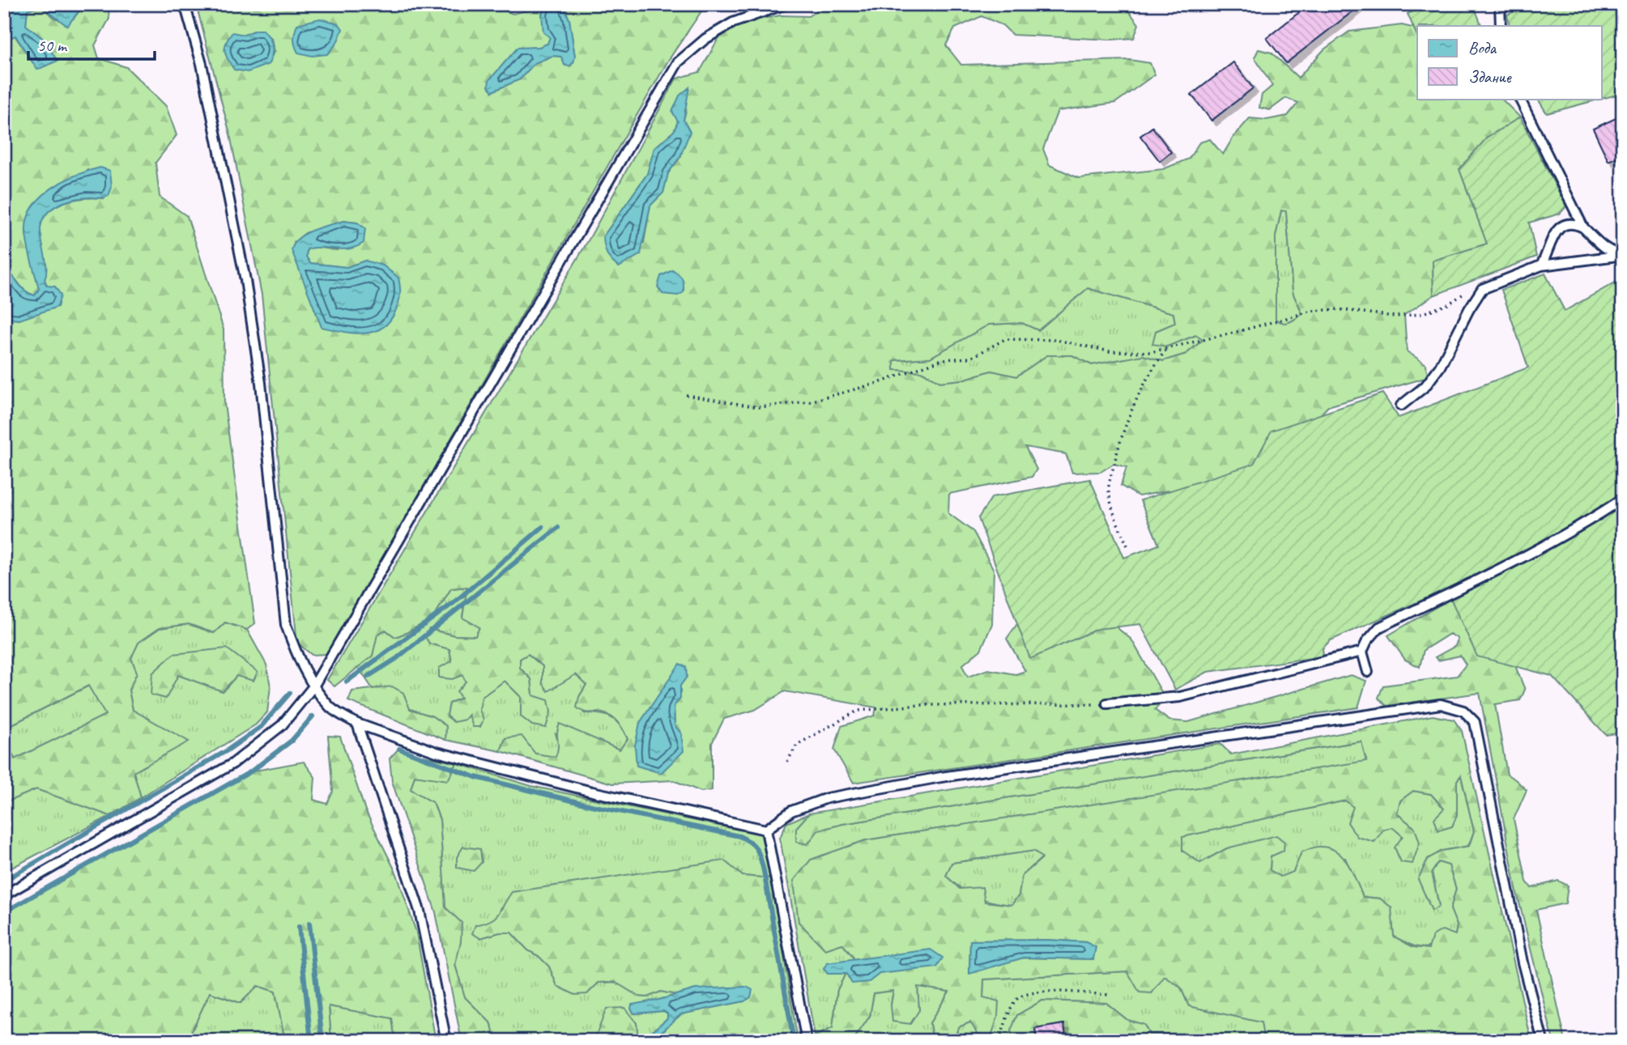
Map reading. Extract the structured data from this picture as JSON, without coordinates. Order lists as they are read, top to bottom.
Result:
{
  "legend": ["Вода", "Здание"],
  "scale_bar": "50 m"
}
